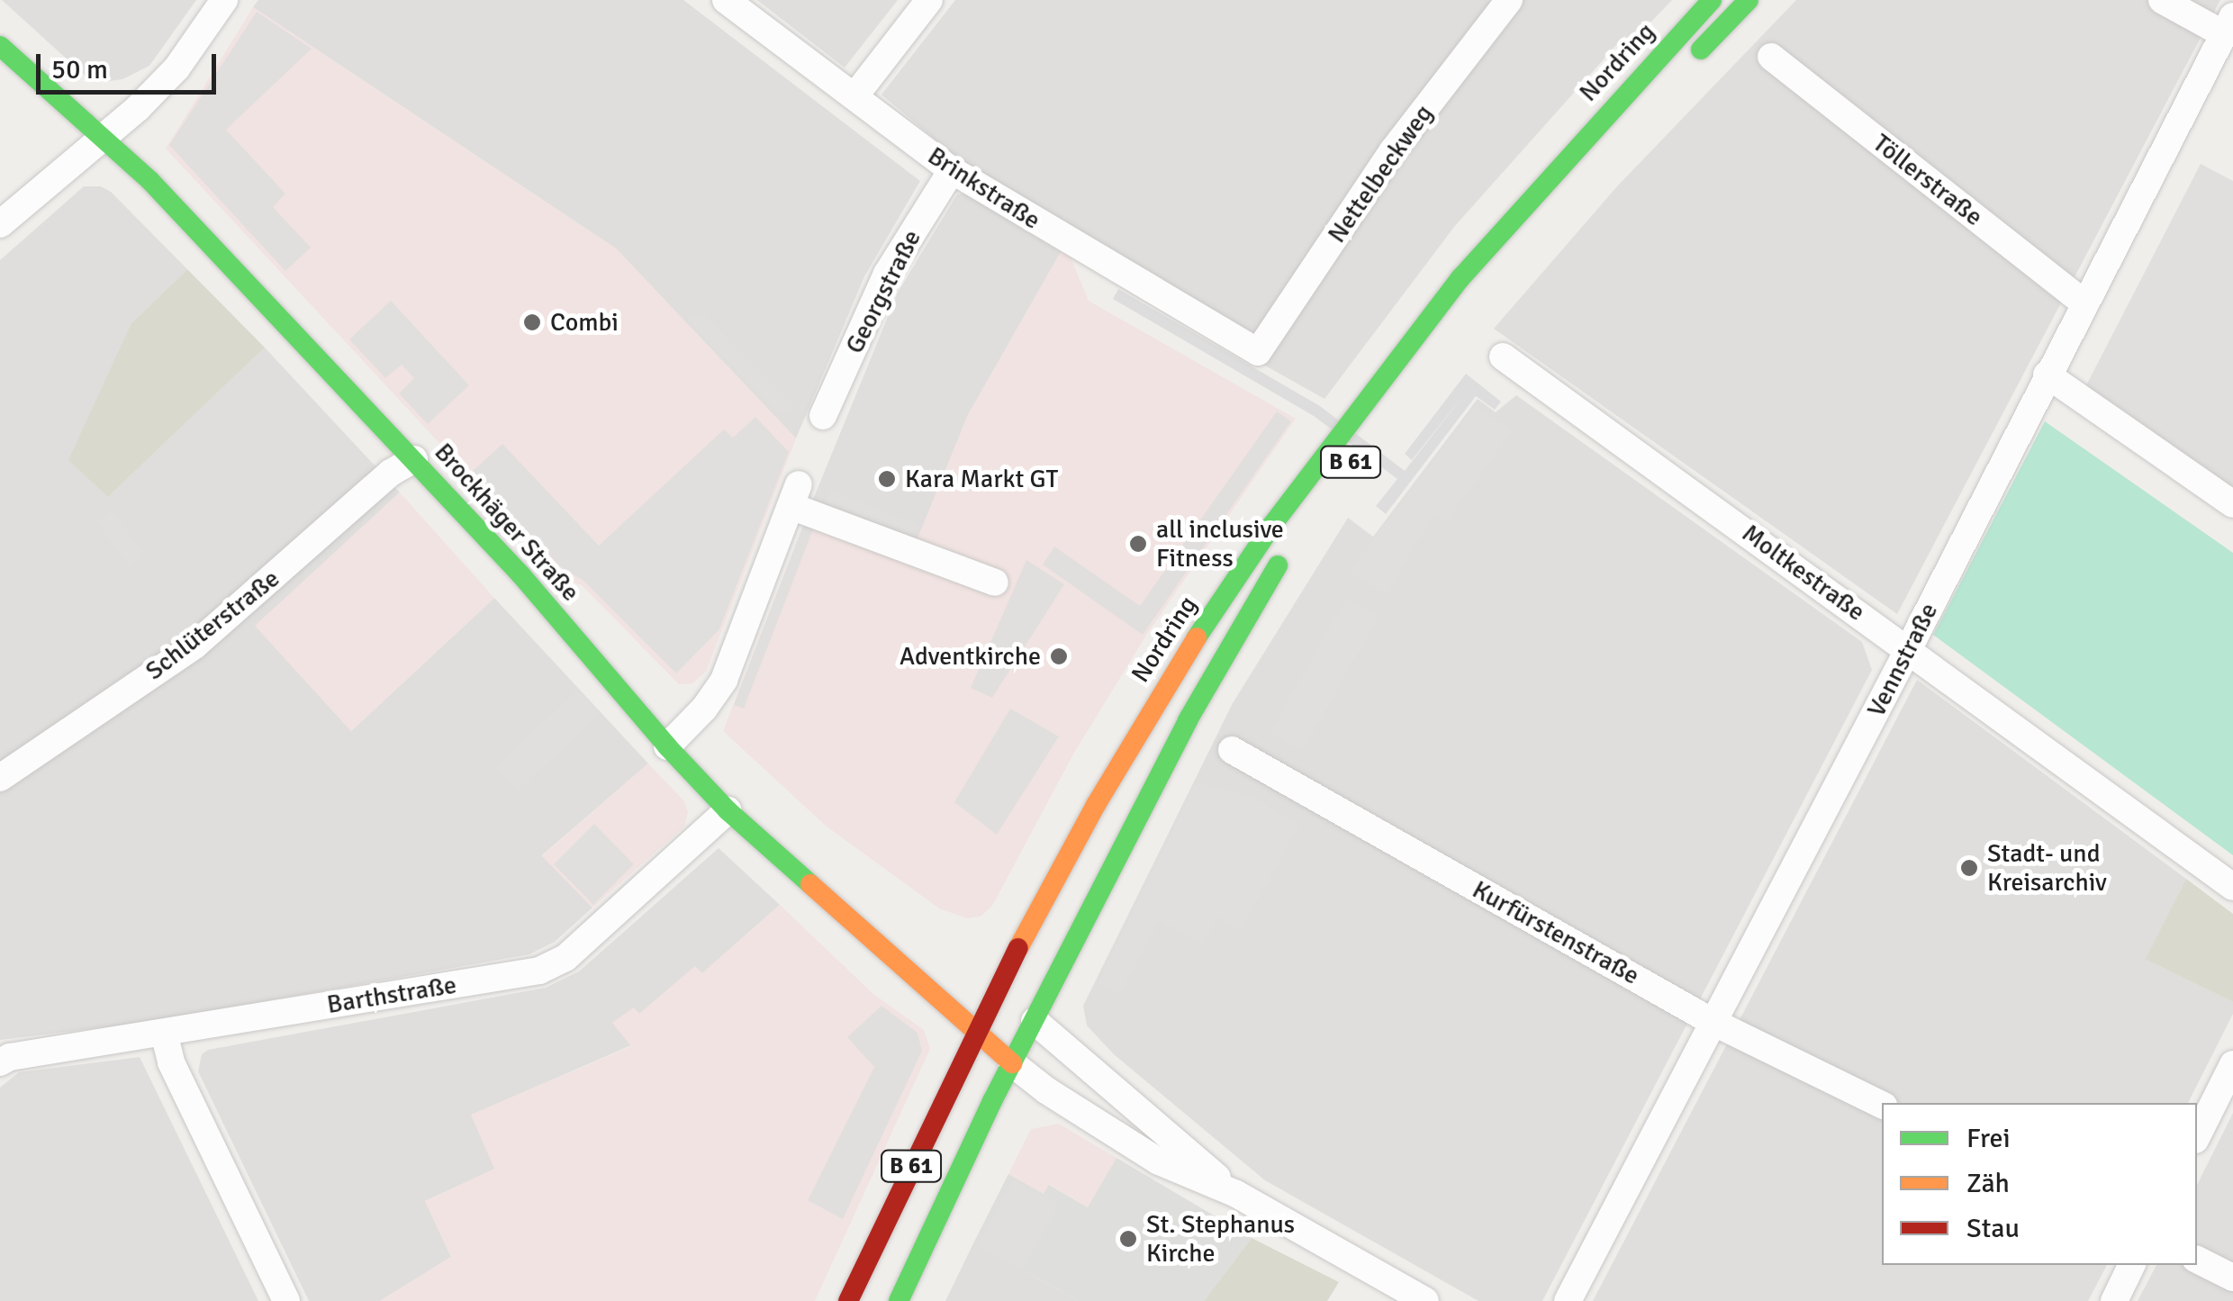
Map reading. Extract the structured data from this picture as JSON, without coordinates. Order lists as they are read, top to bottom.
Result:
{
  "streets": {
    "main road": ["Nordring", "B 61", "Brockhäger Straße"],
    "street": [
      "Nettelbeckweg",
      "Töllerstraße",
      "Brinkstraße",
      "Georgstraße",
      "Moltkestraße",
      "Schlüterstraße",
      "Vennstraße",
      "Kurfürstenstraße",
      "Barthstraße"
    ]
  },
  "crossings": [
    ["Nordring", "Brockhäger Straße"],
    ["Nettelbeckweg", "Brinkstraße"],
    ["Töllerstraße", "Vennstraße"],
    ["Brinkstraße", "Georgstraße"],
    ["Brockhäger Straße", "Schlüterstraße"],
    ["Brockhäger Straße", "Barthstraße"],
    ["Moltkestraße", "Vennstraße"],
    ["Vennstraße", "Kurfürstenstraße"]
  ],
  "places": [
    "Combi",
    "Kara Markt GT",
    "all inclusive Fitness",
    "Adventkirche",
    "Stadt- und Kreisarchiv",
    "St. Stephanus Kirche"
  ],
  "legend": ["Frei", "Zäh", "Stau"],
  "scale_bar": "50 m"
}
